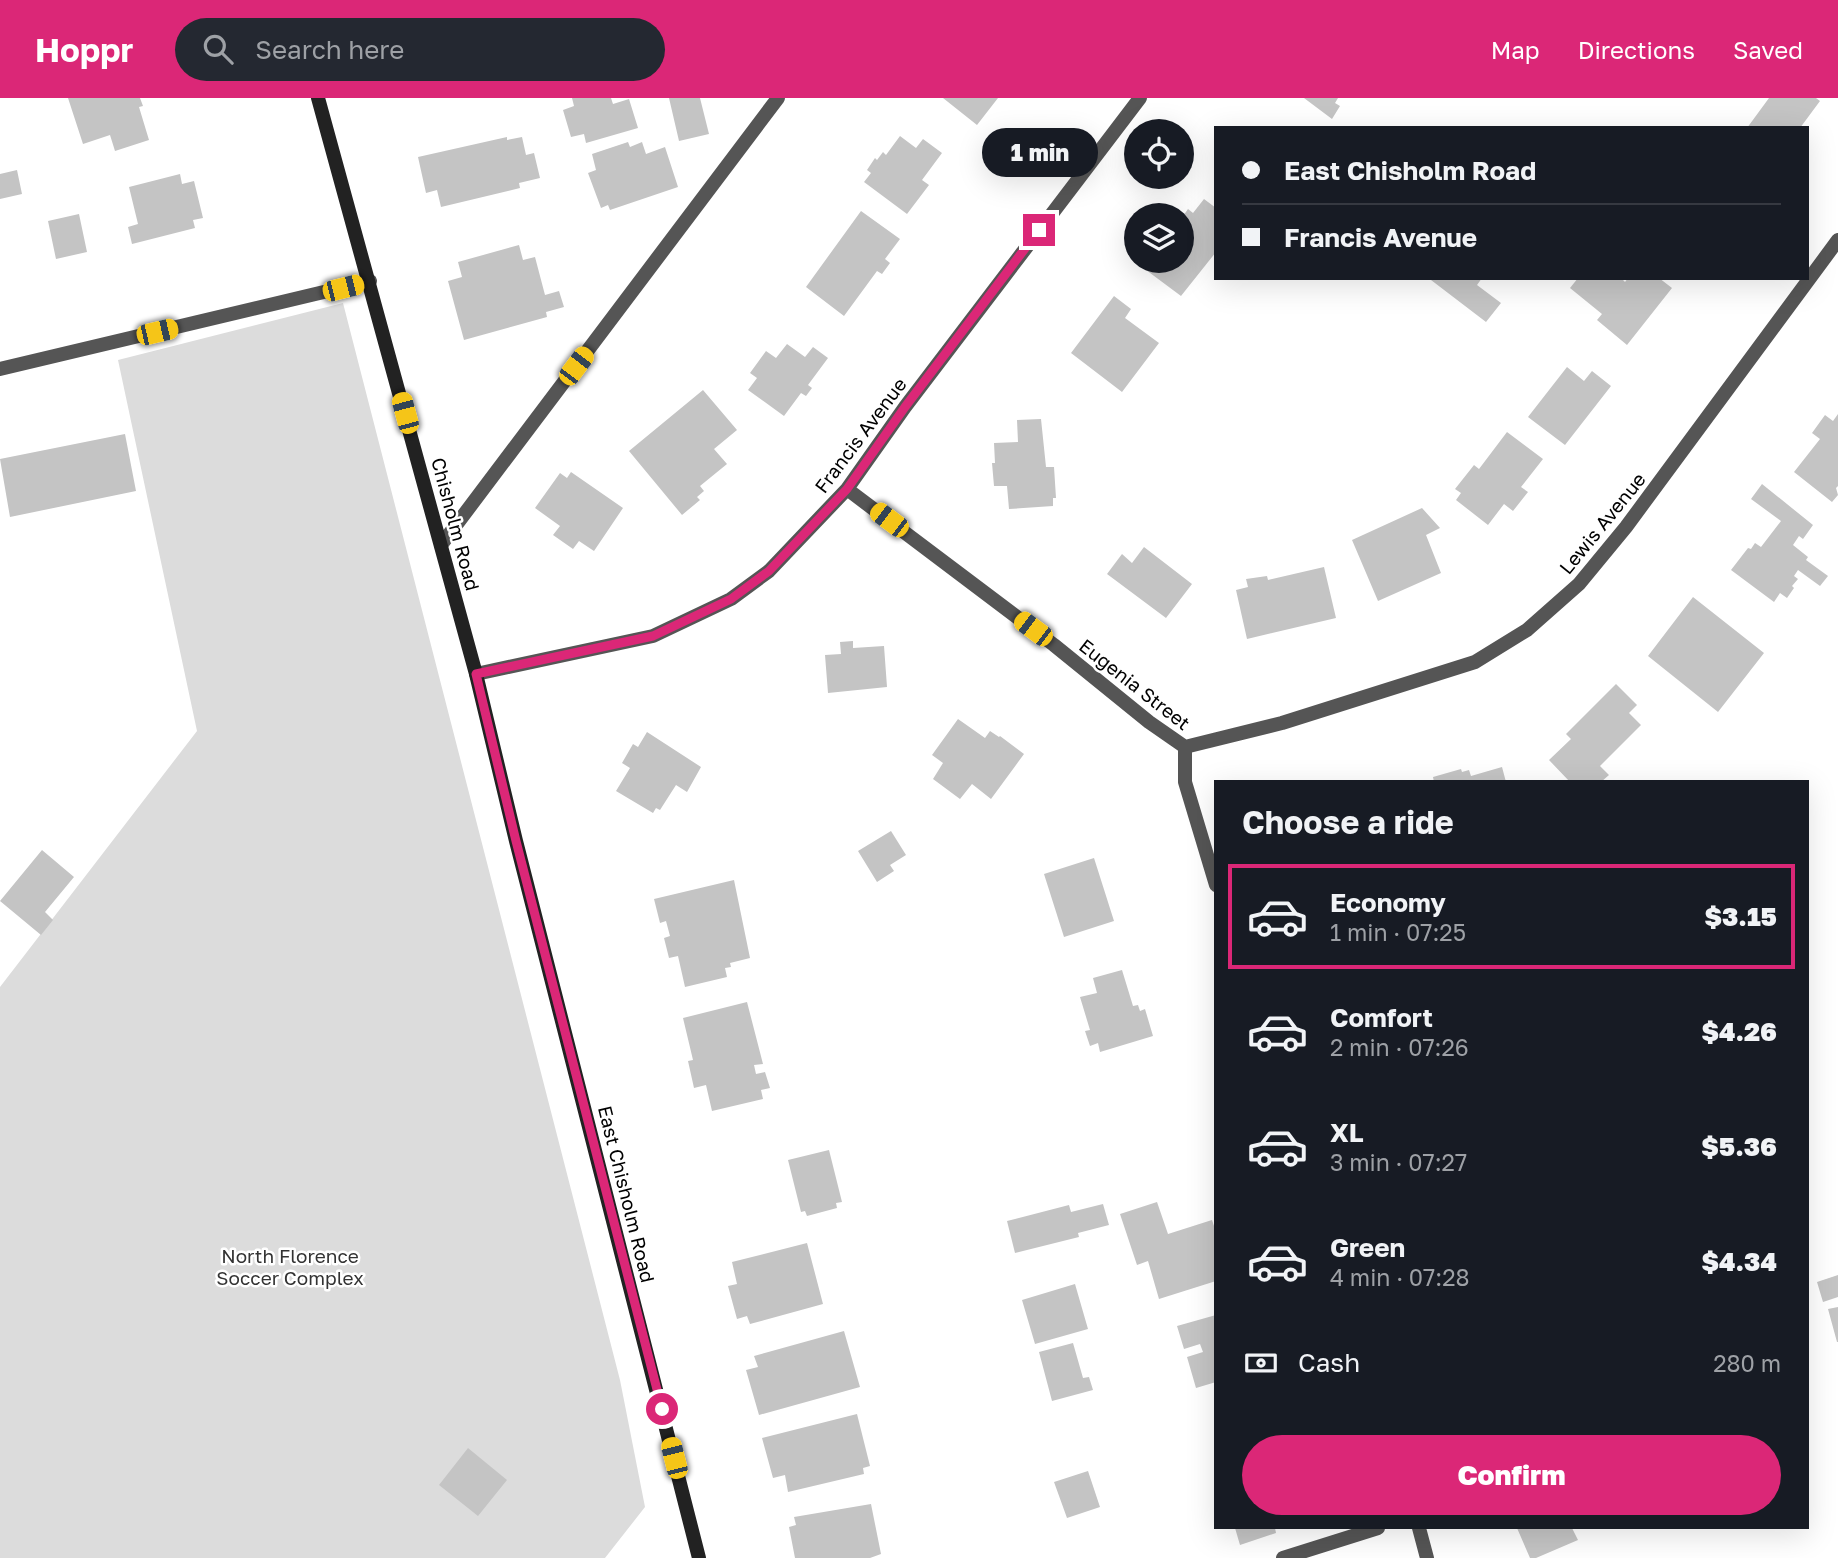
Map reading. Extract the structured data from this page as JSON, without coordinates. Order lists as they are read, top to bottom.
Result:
{
  "streets": {
    "main road": ["Chisholm Road", "East Chisholm Road"],
    "street": ["Francis Avenue", "Lewis Avenue", "Eugenia Street"]
  },
  "crossings": [
    ["Francis Avenue", "Chisholm Road"],
    ["Francis Avenue", "Eugenia Street"],
    ["Lewis Avenue", "Eugenia Street"],
    ["Chisholm Road", "East Chisholm Road"]
  ],
  "parks": ["North Florence Soccer Complex"],
  "page": {
    "header": "Hoppr",
    "search": "Search here",
    "nav": ["Map", "Directions", "Saved"],
    "banner": ["East Chisholm Road", "Francis Avenue"],
    "bubble": "1 min",
    "heading": "Choose a ride",
    "list": [
      {
        "name": "Economy",
        "note": "1 min · 07:25",
        "value": "$3.15"
      },
      {
        "name": "Comfort",
        "note": "2 min · 07:26",
        "value": "$4.26"
      },
      {
        "name": "XL",
        "note": "3 min · 07:27",
        "value": "$5.36"
      },
      {
        "name": "Green",
        "note": "4 min · 07:28",
        "value": "$4.34"
      }
    ],
    "pay": ["Cash", "280 m"],
    "buttons": "Confirm"
  }
}
